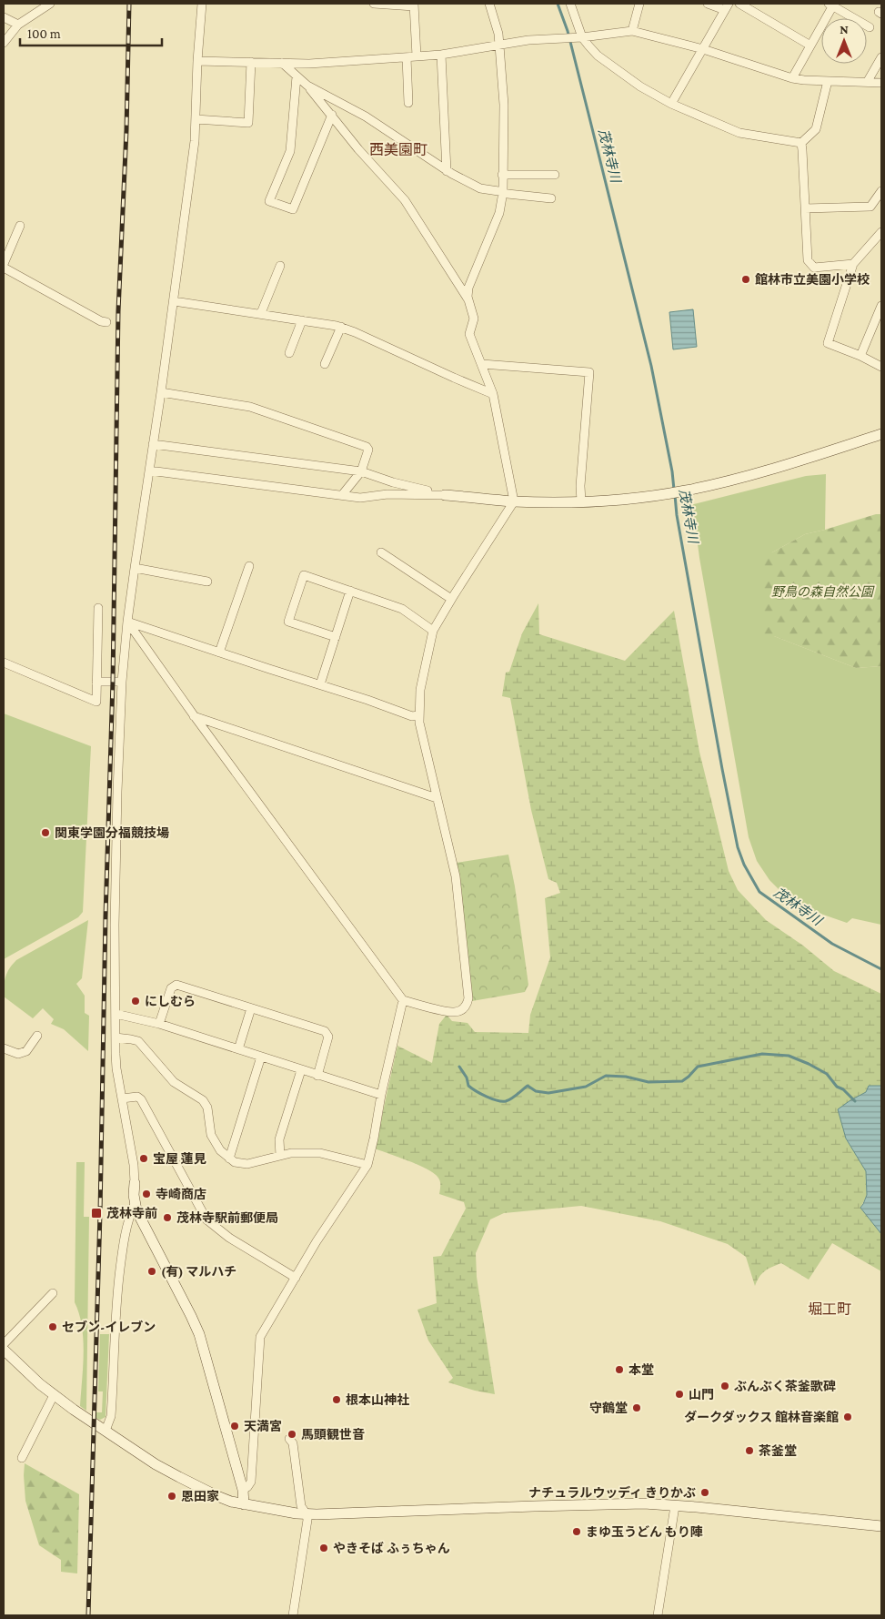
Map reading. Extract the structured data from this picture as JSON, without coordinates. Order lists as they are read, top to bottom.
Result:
{
  "districts": ["西美園町", "堀工町"],
  "water": ["茂林寺川"],
  "parks": ["野鳥の森自然公園"],
  "places": {
    "other": [
      "館林市立美園小学校",
      "関東学園分福競技場",
      "にしむら",
      "宝屋 蓮見",
      "寺崎商店",
      "茂林寺駅前郵便局",
      "(有) マルハチ",
      "セブン-イレブン",
      "本堂",
      "ぶんぶく茶釜歌碑",
      "山門",
      "根本山神社",
      "守鶴堂",
      "ダークダックス 館林音楽館",
      "天満宮",
      "馬頭観世音",
      "茶釜堂",
      "ナチュラルウッディ きりかぶ",
      "恩田家",
      "まゆ玉うどん もり陣",
      "やきそば ふぅちゃん"
    ],
    "transit": ["茂林寺前"]
  },
  "scale_bar": "100 m",
  "north": "top"
}
